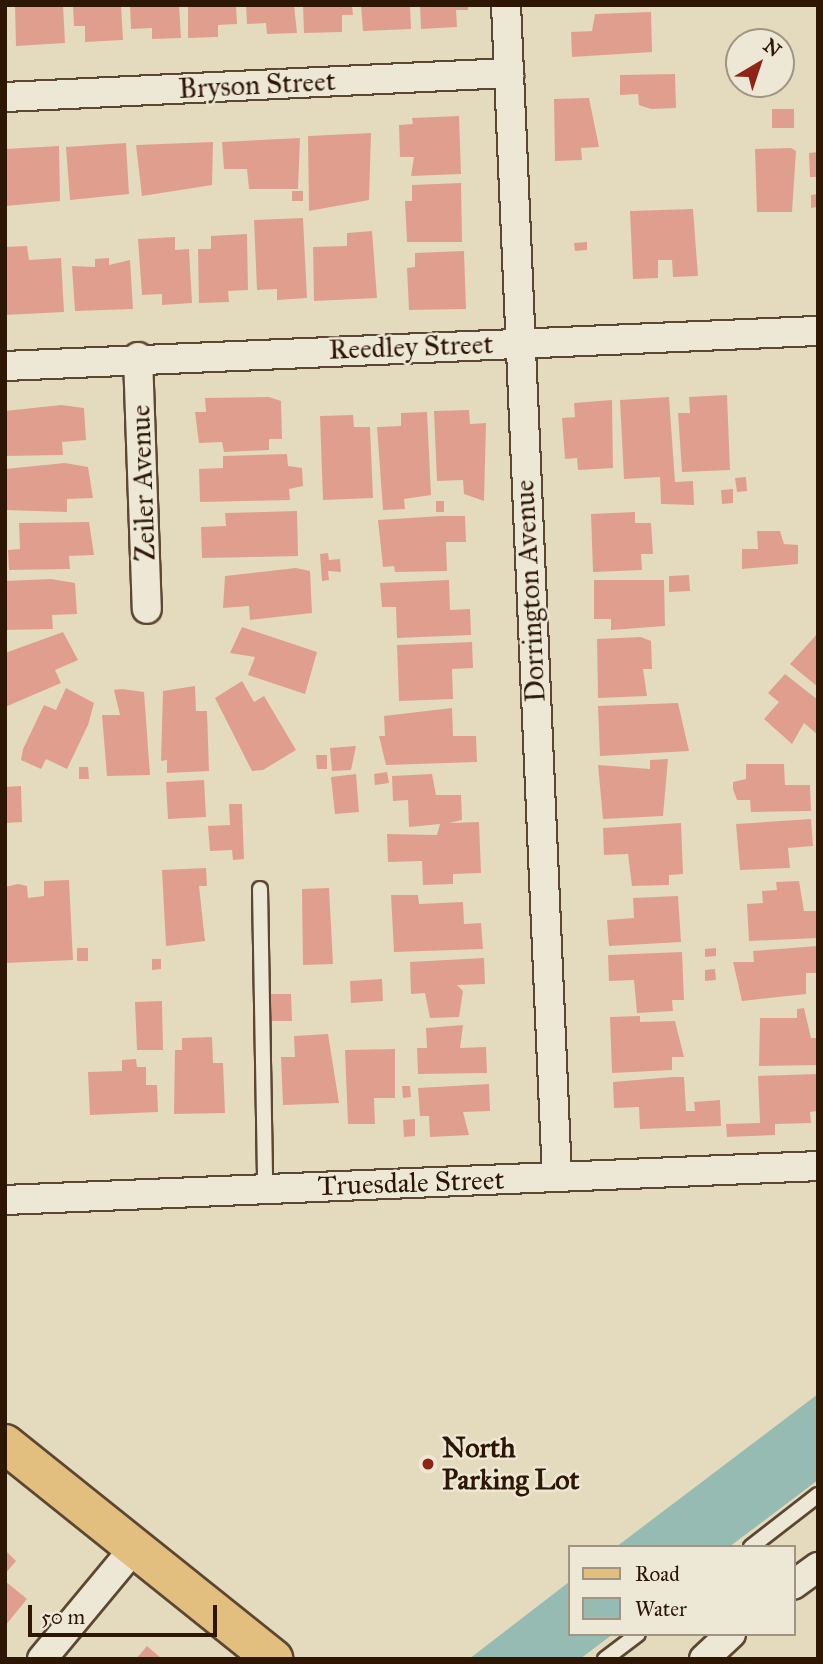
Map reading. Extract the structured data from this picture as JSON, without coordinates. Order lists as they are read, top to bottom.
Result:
{
  "streets": {
    "street": [
      "Bryson Street",
      "Reedley Street",
      "Zeiler Avenue",
      "Dorrington Avenue",
      "Truesdale Street"
    ]
  },
  "crossings": [
    ["Bryson Street", "Dorrington Avenue"],
    ["Reedley Street", "Zeiler Avenue"],
    ["Reedley Street", "Dorrington Avenue"],
    ["Dorrington Avenue", "Truesdale Street"]
  ],
  "places": ["North Parking Lot"],
  "legend": ["Road", "Water"],
  "scale_bar": "50 m",
  "north": "top right"
}
